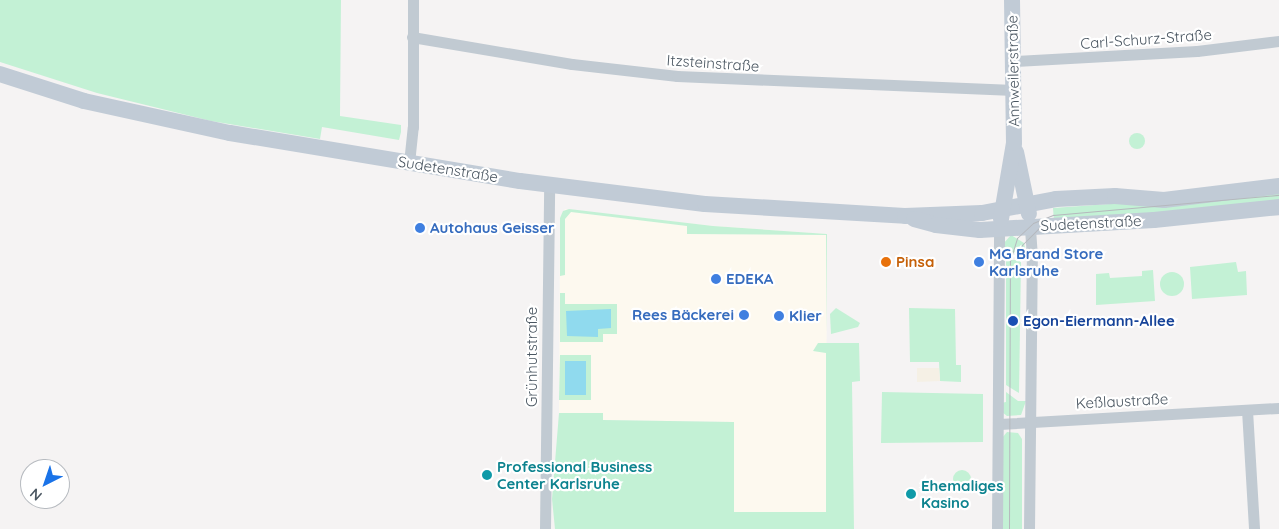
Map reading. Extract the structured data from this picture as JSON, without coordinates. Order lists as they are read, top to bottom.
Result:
{
  "streets": {
    "main road": ["Annweilerstraße", "Sudetenstraße"],
    "street": [
      "Carl-Schurz-Straße",
      "Itzsteinstraße",
      "Grünhutstraße",
      "Keßlaustraße"
    ]
  },
  "crossings": [
    ["Carl-Schurz-Straße", "Annweilerstraße"],
    ["Itzsteinstraße", "Annweilerstraße"],
    ["Annweilerstraße", "Sudetenstraße"],
    ["Sudetenstraße", "Grünhutstraße"]
  ],
  "places": [
    "Autohaus Geisser",
    "Pinsa",
    "MG Brand Store Karlsruhe",
    "EDEKA",
    "Rees Bäckerei",
    "Klier",
    "Egon-Eiermann-Allee",
    "Professional Business Center Karlsruhe",
    "Ehemaliges Kasino"
  ],
  "north": "bottom left"
}
